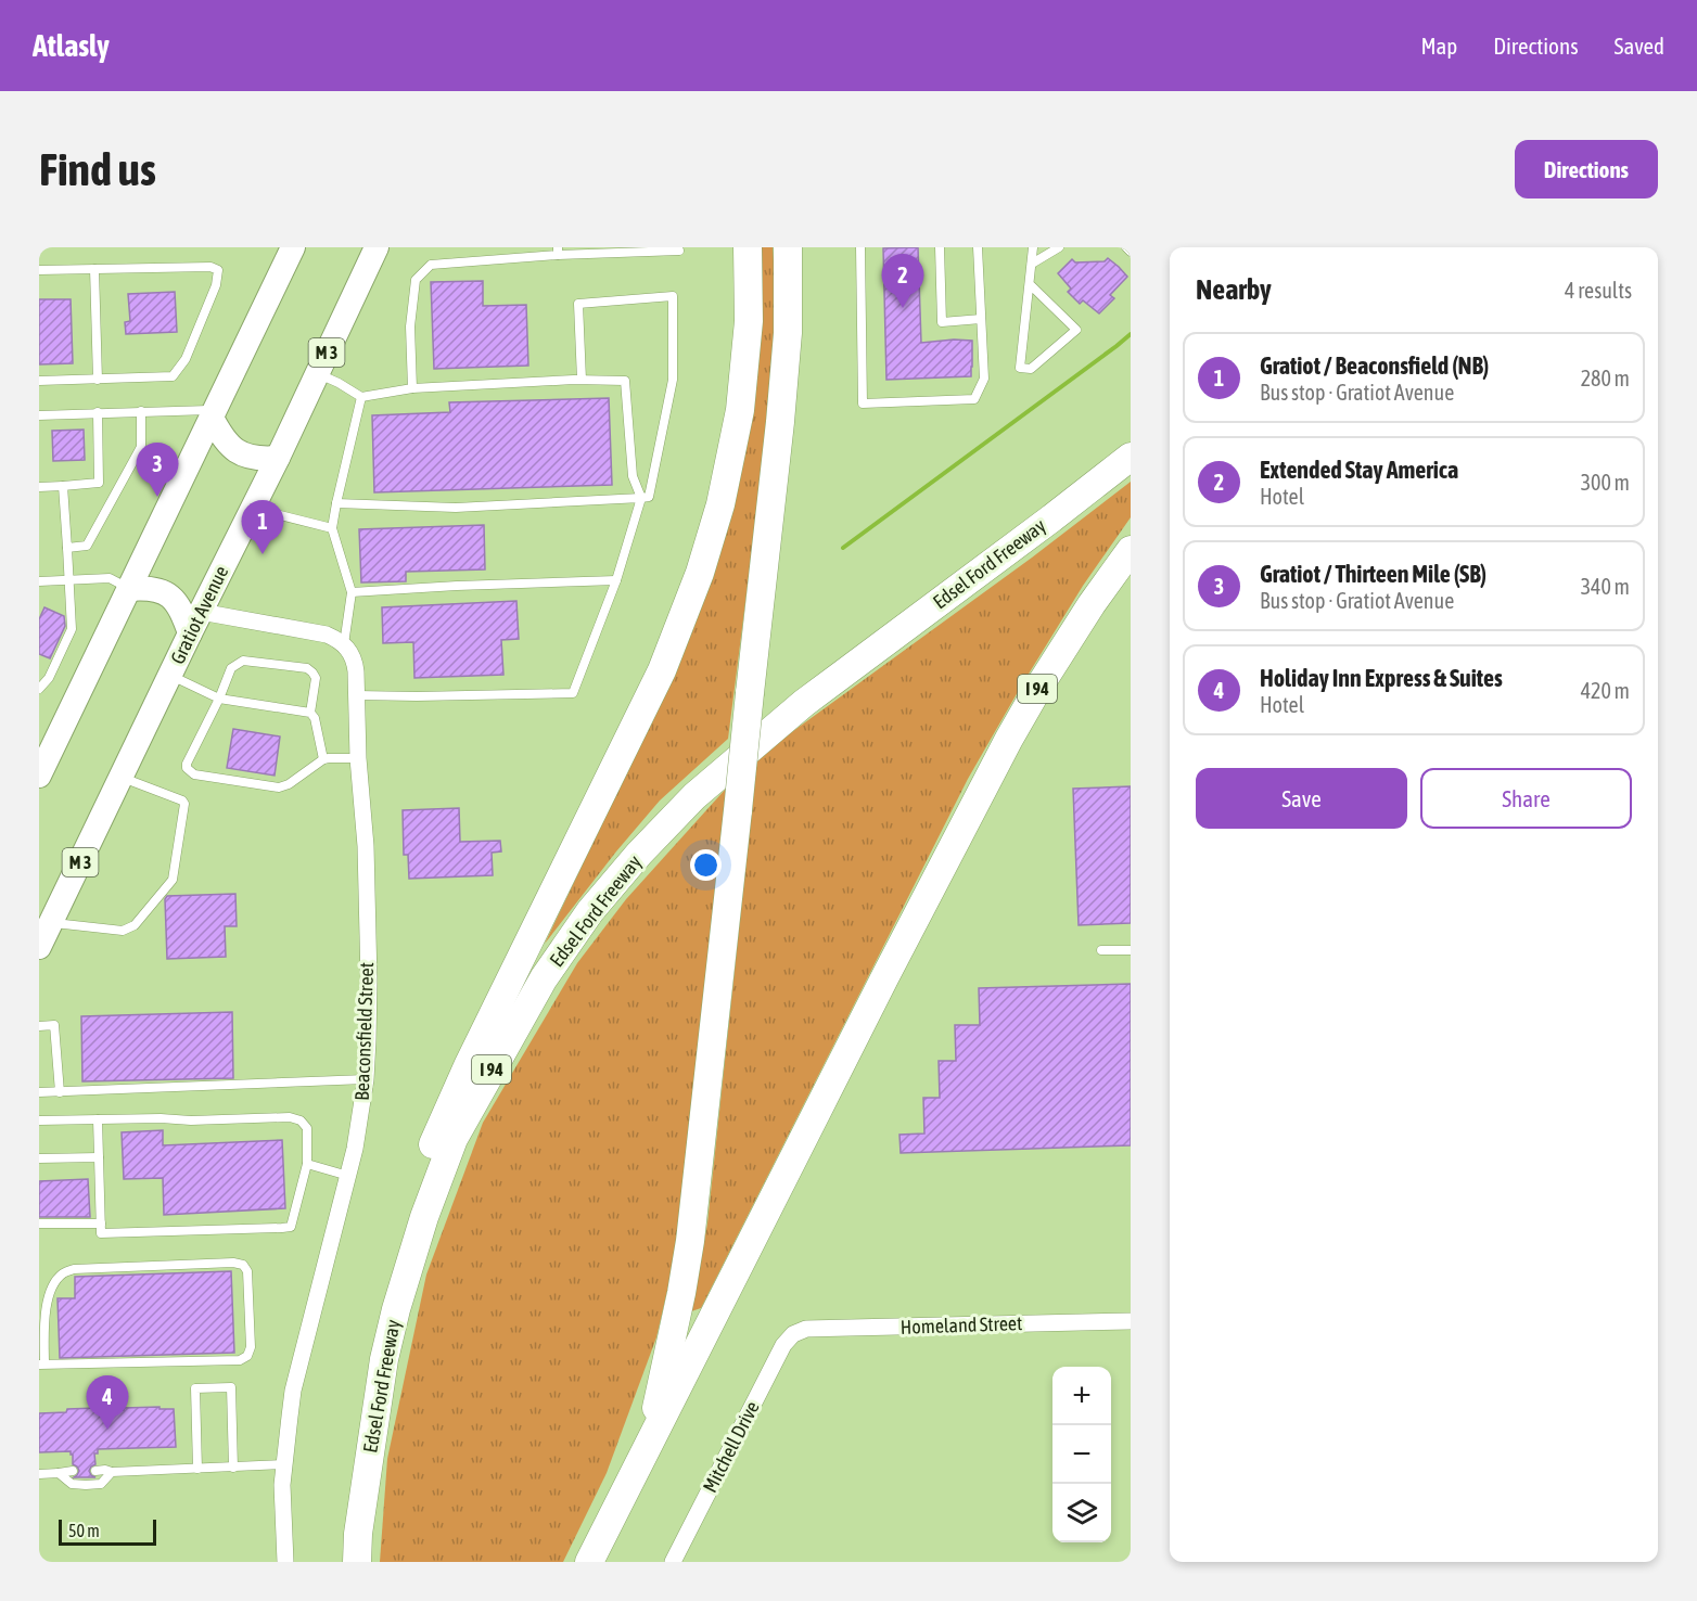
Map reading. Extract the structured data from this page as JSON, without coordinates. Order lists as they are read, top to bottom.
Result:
{
  "streets": {
    "highway": ["Edsel Ford Freeway", "I 94"],
    "main road": ["M 3", "Gratiot Avenue"],
    "street": ["Beaconsfield Street", "Homeland Street", "Mitchell Drive"]
  },
  "crossings": [
    ["Homeland Street", "Mitchell Drive"]
  ],
  "scale_bar": "50 m",
  "page": {
    "header": "Atlasly",
    "nav": ["Map", "Directions", "Saved"],
    "buttons": [
      "Directions",
      ["Save", "Share"]
    ],
    "title": "Find us",
    "heading": ["Nearby", "4 results"],
    "pins": [
      "2",
      "3",
      "1",
      "4"
    ],
    "list": [
      {
        "mark": "1",
        "name": "Gratiot / Beaconsfield (NB)",
        "note": "Bus stop · Gratiot Avenue",
        "value": "280 m"
      },
      {
        "mark": "2",
        "name": "Extended Stay America",
        "note": "Hotel",
        "value": "300 m"
      },
      {
        "mark": "3",
        "name": "Gratiot / Thirteen Mile (SB)",
        "note": "Bus stop · Gratiot Avenue",
        "value": "340 m"
      },
      {
        "mark": "4",
        "name": "Holiday Inn Express & Suites",
        "note": "Hotel",
        "value": "420 m"
      }
    ],
    "map_buttons": ["+", "−"],
    "scale": "50 m"
  }
}
